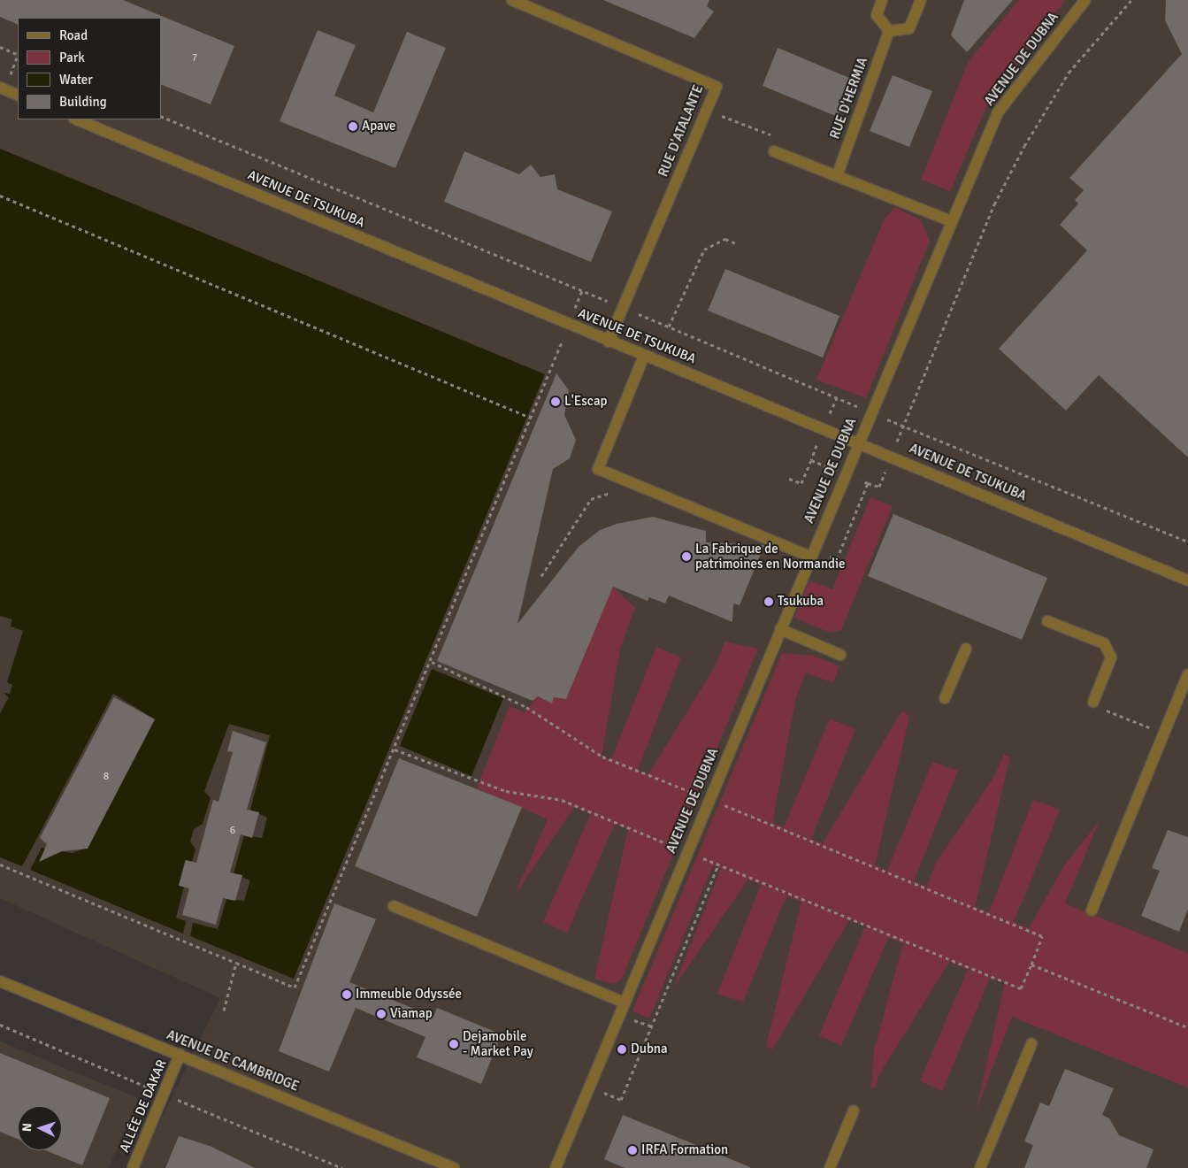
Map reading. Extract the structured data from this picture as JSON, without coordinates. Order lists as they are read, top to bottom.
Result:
{
  "streets": {
    "street": [
      "AVENUE DE DUBNA",
      "RUE D'HERMIA",
      "RUE D'ATALANTE",
      "AVENUE DE TSUKUBA",
      "AVENUE DE CAMBRIDGE",
      "ALLÉE DE DAKAR"
    ]
  },
  "crossings": [
    ["AVENUE DE DUBNA", "AVENUE DE TSUKUBA"],
    ["RUE D'ATALANTE", "AVENUE DE TSUKUBA"],
    ["AVENUE DE CAMBRIDGE", "ALLÉE DE DAKAR"]
  ],
  "places": [
    "Apave",
    "L'Escap",
    "La Fabrique de patrimoines en Normandie",
    "Tsukuba",
    "Immeuble Odyssée",
    "Viamap",
    "Dejamobile - Market Pay",
    "Dubna",
    "IRFA Formation"
  ],
  "house_numbers": ["7", "8", "6"],
  "legend": [
    "Road",
    "Park",
    "Water",
    "Building"
  ],
  "north": "left"
}
